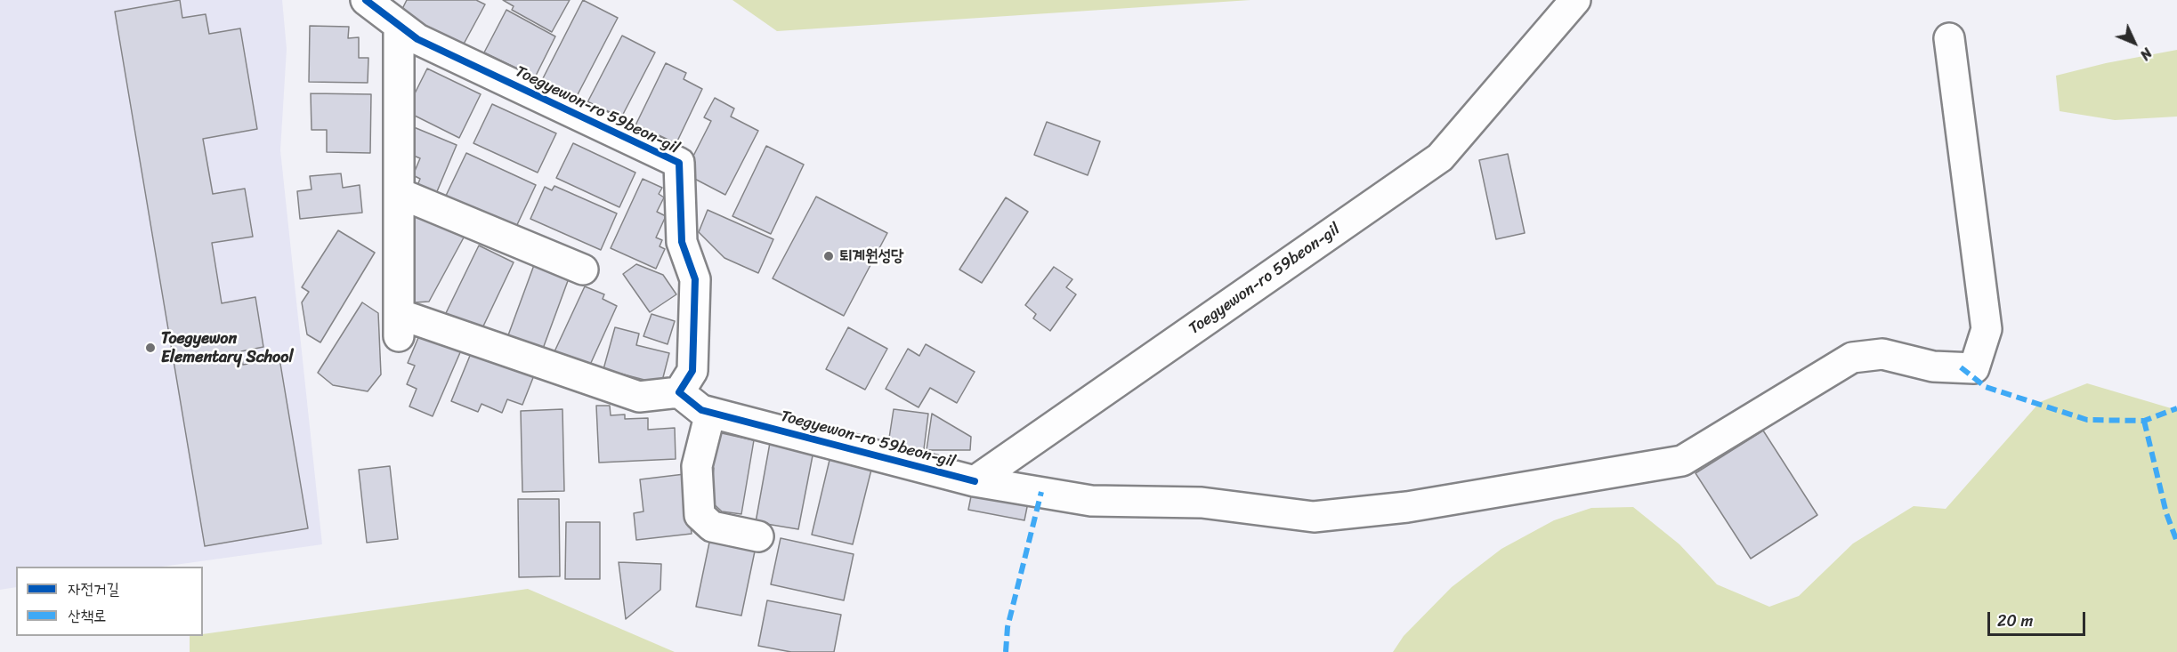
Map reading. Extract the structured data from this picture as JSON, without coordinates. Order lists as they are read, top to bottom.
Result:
{
  "streets": {
    "street": ["Toegyewon-ro 59beon-gil"]
  },
  "places": ["퇴계원성당", "Toegyewon Elementary School"],
  "legend": ["자전거길", "산책로"],
  "scale_bar": "20 m",
  "north": "bottom right"
}
